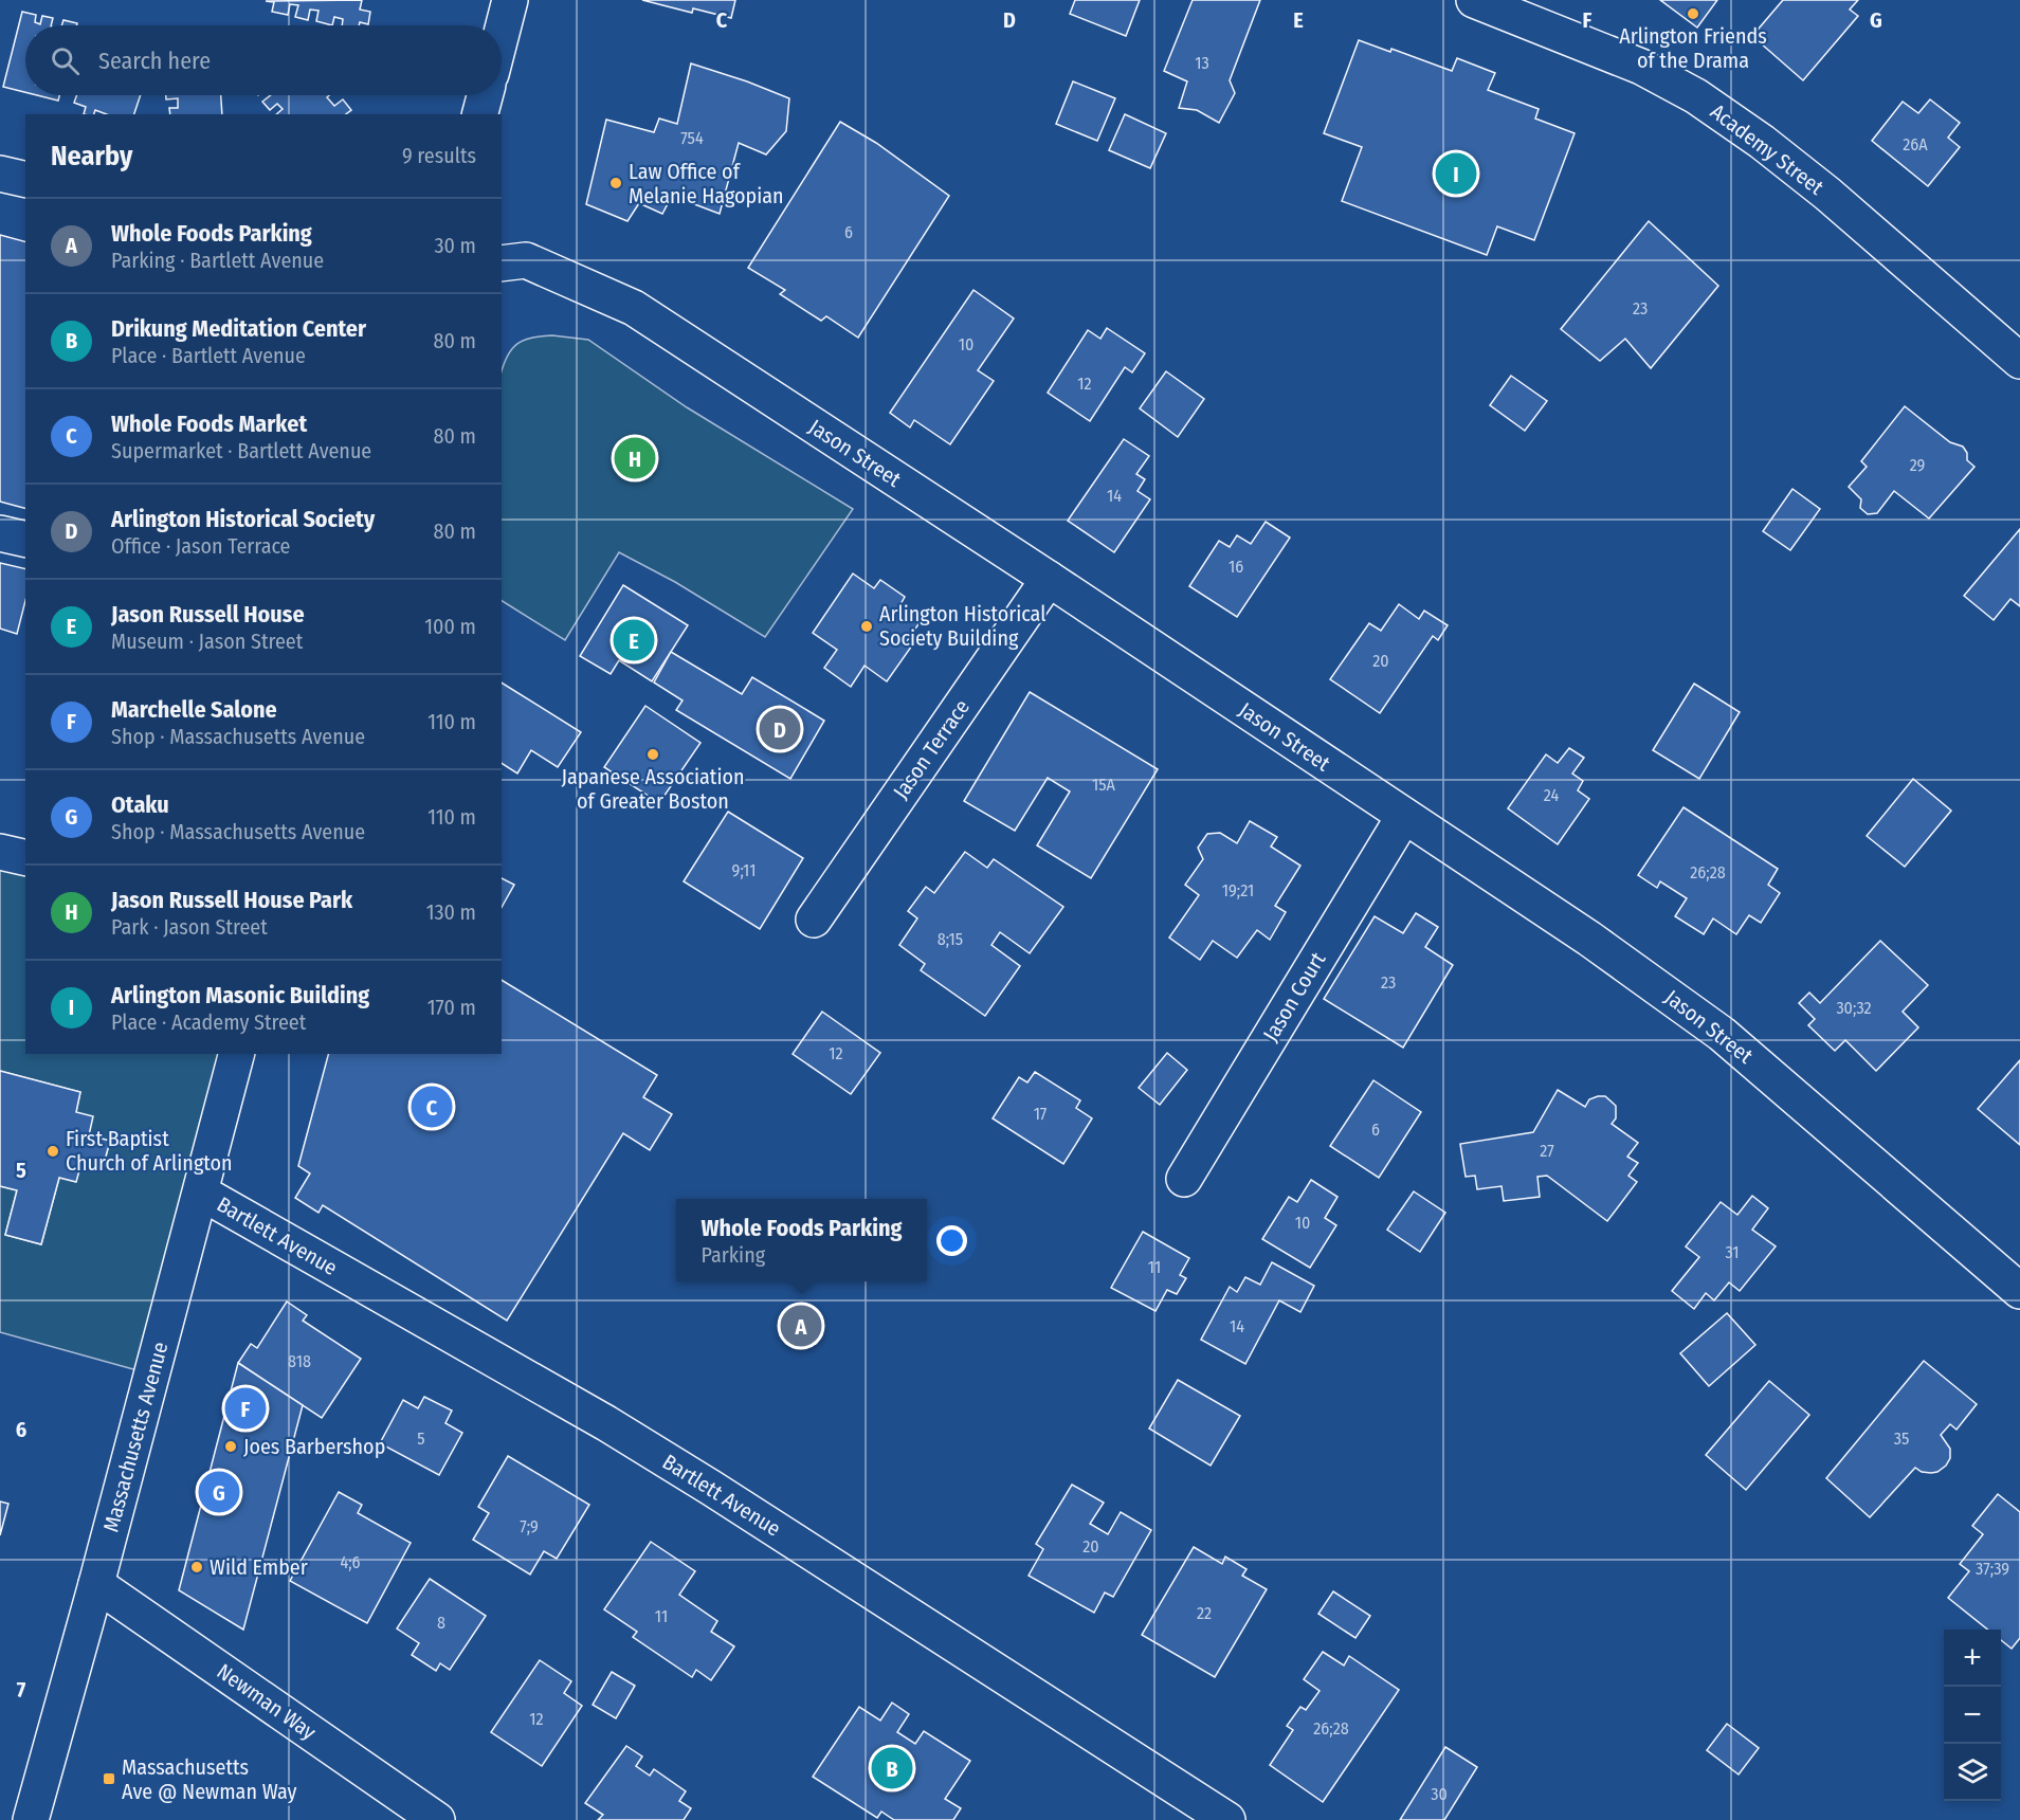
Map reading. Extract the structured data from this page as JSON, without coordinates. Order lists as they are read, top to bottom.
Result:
{
  "streets": {
    "street": [
      "Academy Street",
      "Jason Street",
      "Jason Terrace",
      "Jason Court",
      "Bartlett Avenue",
      "Massachusetts Avenue",
      "Newman Way"
    ]
  },
  "crossings": [
    ["Jason Street", "Jason Terrace"],
    ["Jason Street", "Jason Court"],
    ["Bartlett Avenue", "Massachusetts Avenue"],
    ["Massachusetts Avenue", "Newman Way"]
  ],
  "places": {
    "other": [
      "Arlington Friends of the Drama",
      "Law Office of Melanie Hagopian",
      "Arlington Historical Society Building",
      "Japanese Association of Greater Boston",
      "First Baptist Church of Arlington",
      "Joes Barbershop",
      "Wild Ember"
    ],
    "transit": ["Massachusetts Ave @ Newman Way"]
  },
  "house_numbers": [
    "13",
    "754",
    "26A",
    "6",
    "23",
    "10",
    "12",
    "29",
    "14",
    "16",
    "20",
    "15A",
    "24",
    "9;11",
    "26;28",
    "19;21",
    "8;15",
    "23",
    "30;32",
    "12",
    "17",
    "6",
    "27",
    "10",
    "31",
    "11",
    "14",
    "818",
    "5",
    "35",
    "7;9",
    "20",
    "4;6",
    "37;39",
    "22",
    "11",
    "8",
    "12",
    "26;28",
    "30"
  ],
  "page": {
    "search": "Search here",
    "heading": ["Nearby", "9 results"],
    "pins": [
      "I",
      "H",
      "E",
      "D",
      "C",
      "A",
      "F",
      "G",
      "B"
    ],
    "list": [
      {
        "mark": "A",
        "name": "Whole Foods Parking",
        "note": "Parking · Bartlett Avenue",
        "value": "30 m"
      },
      {
        "mark": "B",
        "name": "Drikung Meditation Center",
        "note": "Place · Bartlett Avenue",
        "value": "80 m"
      },
      {
        "mark": "C",
        "name": "Whole Foods Market",
        "note": "Supermarket · Bartlett Avenue",
        "value": "80 m"
      },
      {
        "mark": "D",
        "name": "Arlington Historical Society",
        "note": "Office · Jason Terrace",
        "value": "80 m"
      },
      {
        "mark": "E",
        "name": "Jason Russell House",
        "note": "Museum · Jason Street",
        "value": "100 m"
      },
      {
        "mark": "F",
        "name": "Marchelle Salone",
        "note": "Shop · Massachusetts Avenue",
        "value": "110 m"
      },
      {
        "mark": "G",
        "name": "Otaku",
        "note": "Shop · Massachusetts Avenue",
        "value": "110 m"
      },
      {
        "mark": "H",
        "name": "Jason Russell House Park",
        "note": "Park · Jason Street",
        "value": "130 m"
      },
      {
        "mark": "I",
        "name": "Arlington Masonic Building",
        "note": "Place · Academy Street",
        "value": "170 m"
      }
    ],
    "popup": ["Whole Foods Parking", "Parking"],
    "map_buttons": ["+", "−"]
  },
  "grid": {
    "columns": [
      "C",
      "D",
      "E",
      "F",
      "G"
    ],
    "rows": ["5", "6", "7"]
  }
}
